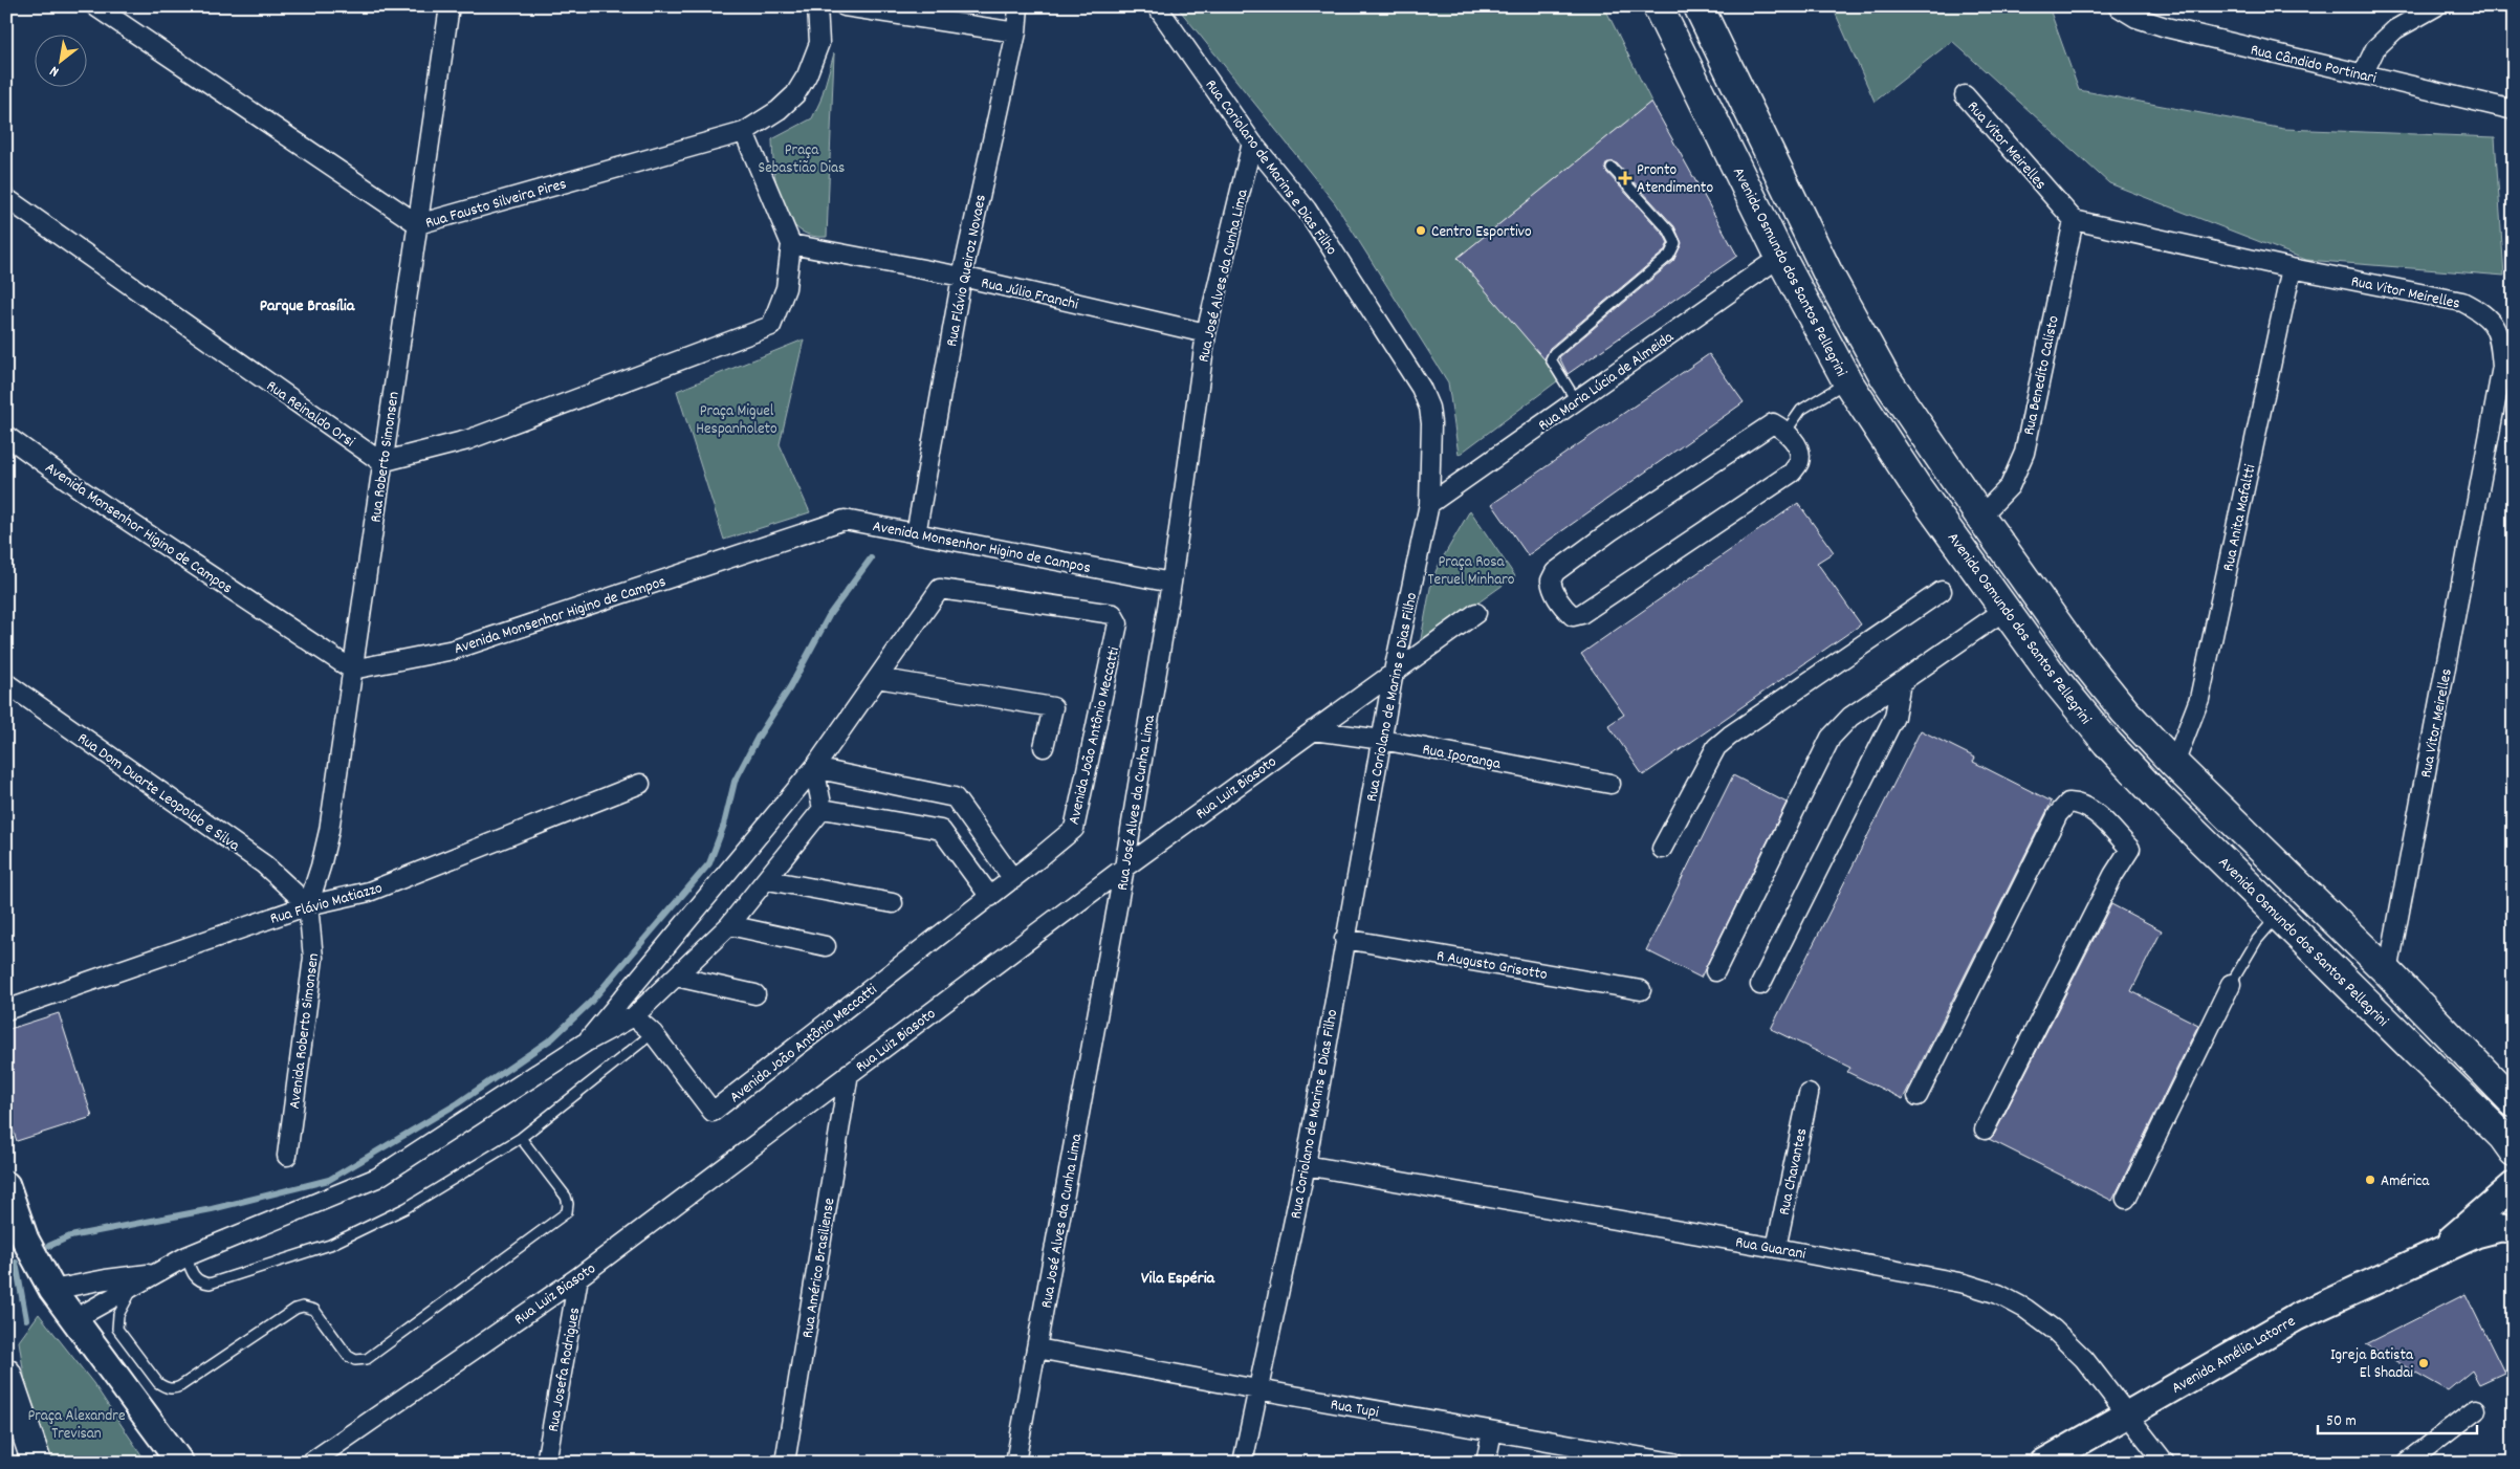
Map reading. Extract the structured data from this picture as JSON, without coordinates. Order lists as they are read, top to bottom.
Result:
{
  "streets": {
    "main road": ["Avenida Osmundo dos Santos Pellegrini", "Avenida Amélia Latorre"],
    "street": [
      "Rua Cândido Portinari",
      "Rua Vitor Meirelles",
      "Rua Coriolano de Marins e Dias Filho",
      "Rua Fausto Silveira Pires",
      "Rua Flávio Queiroz Novaes",
      "Rua José Alves da Cunha Lima",
      "Rua Júlio Franchi",
      "Rua Benedito Calisto",
      "Rua Maria Lúcia de Almeida",
      "Rua Reinaldo Orsi",
      "Rua Roberto Simonsen",
      "Rua Anita Mafaltti",
      "Avenida Monsenhor Higino de Campos",
      "Avenida João Antônio Meccatti",
      "Rua Iporanga",
      "Rua Luiz Biasoto",
      "Rua Dom Duarte Leopoldo e Silva",
      "Rua Flávio Matiazzo",
      "R Augusto Grisotto",
      "Avenida Roberto Simonsen",
      "Rua Chavantes",
      "Rua Guarani",
      "Rua Américo Brasiliense",
      "Rua Josefa Rodrigues",
      "Rua Tupi"
    ]
  },
  "crossings": [
    ["Rua Vitor Meirelles", "Avenida Osmundo dos Santos Pellegrini"],
    ["Rua Vitor Meirelles", "Rua Benedito Calisto"],
    ["Rua Vitor Meirelles", "Rua Anita Mafaltti"],
    ["Rua Coriolano de Marins e Dias Filho", "Rua José Alves da Cunha Lima"],
    ["Rua Coriolano de Marins e Dias Filho", "Rua Maria Lúcia de Almeida"],
    ["Rua Coriolano de Marins e Dias Filho", "Rua Iporanga"],
    ["Rua Coriolano de Marins e Dias Filho", "Rua Luiz Biasoto"],
    ["Rua Coriolano de Marins e Dias Filho", "R Augusto Grisotto"],
    ["Rua Coriolano de Marins e Dias Filho", "Rua Guarani"],
    ["Rua Coriolano de Marins e Dias Filho", "Rua Tupi"],
    ["Rua Fausto Silveira Pires", "Rua Roberto Simonsen"],
    ["Rua Flávio Queiroz Novaes", "Rua Júlio Franchi"],
    ["Rua Flávio Queiroz Novaes", "Avenida Monsenhor Higino de Campos"],
    ["Avenida Osmundo dos Santos Pellegrini", "Rua Benedito Calisto"],
    ["Avenida Osmundo dos Santos Pellegrini", "Rua Maria Lúcia de Almeida"],
    ["Avenida Osmundo dos Santos Pellegrini", "Rua Anita Mafaltti"],
    ["Rua José Alves da Cunha Lima", "Rua Júlio Franchi"],
    ["Rua José Alves da Cunha Lima", "Avenida Monsenhor Higino de Campos"],
    ["Rua José Alves da Cunha Lima", "Rua Luiz Biasoto"],
    ["Rua José Alves da Cunha Lima", "Rua Tupi"],
    ["Rua Reinaldo Orsi", "Rua Roberto Simonsen"],
    ["Rua Roberto Simonsen", "Avenida Monsenhor Higino de Campos"],
    ["Rua Roberto Simonsen", "Rua Dom Duarte Leopoldo e Silva"],
    ["Rua Roberto Simonsen", "Rua Flávio Matiazzo"],
    ["Rua Roberto Simonsen", "Avenida Roberto Simonsen"],
    ["Rua Iporanga", "Rua Luiz Biasoto"],
    ["Rua Luiz Biasoto", "Rua Américo Brasiliense"],
    ["Rua Luiz Biasoto", "Rua Josefa Rodrigues"],
    ["Rua Dom Duarte Leopoldo e Silva", "Rua Flávio Matiazzo"],
    ["Rua Dom Duarte Leopoldo e Silva", "Avenida Roberto Simonsen"],
    ["Rua Flávio Matiazzo", "Avenida Roberto Simonsen"],
    ["Rua Chavantes", "Rua Guarani"],
    ["Rua Guarani", "Avenida Amélia Latorre"]
  ],
  "districts": ["Parque Brasília", "Vila Espéria"],
  "parks": [
    "Praça Sebastião Dias",
    "Praça Miguel Hespanholeto",
    "Praça Rosa Teruel Minharo",
    "Praça Alexandre Trevisan"
  ],
  "places": {
    "health": ["Pronto Atendimento"],
    "other": ["Centro Esportivo", "América", "Igreja Batista El Shadai"]
  },
  "scale_bar": "50 m",
  "north": "bottom left"
}
